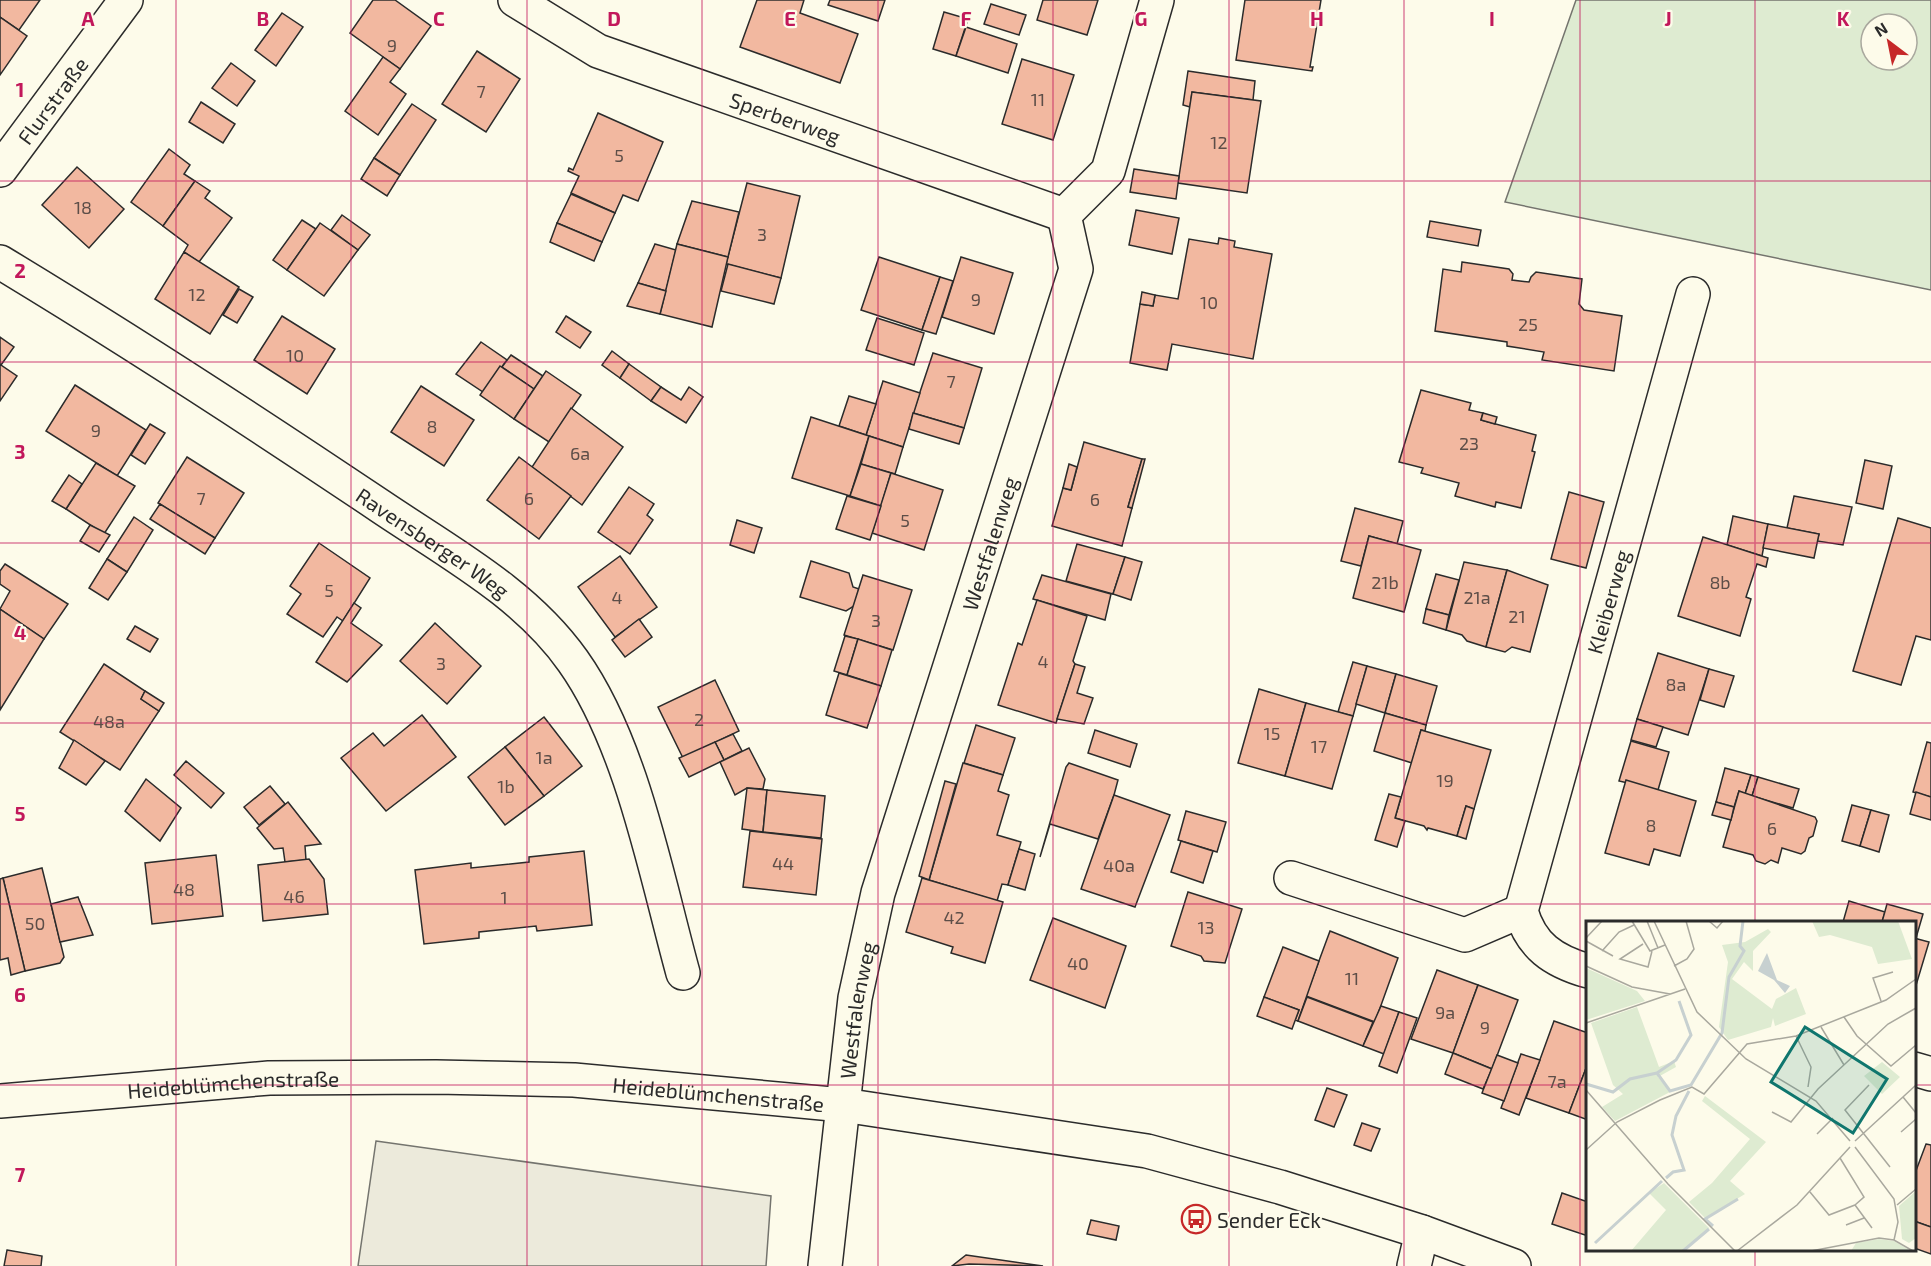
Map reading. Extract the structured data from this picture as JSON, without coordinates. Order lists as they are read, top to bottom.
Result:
{
  "streets": {
    "street": [
      "Flurstraße",
      "Sperberweg",
      "Ravensberger Weg",
      "Westfalenweg",
      "Kleiberweg",
      "Heideblümchenstraße"
    ]
  },
  "crossings": [
    ["Sperberweg", "Westfalenweg"],
    ["Westfalenweg", "Heideblümchenstraße"]
  ],
  "places": {
    "bus stop": ["Sender Eck"]
  },
  "house_numbers": [
    "9",
    "7",
    "11",
    "12",
    "5",
    "18",
    "3",
    "12",
    "9",
    "10",
    "25",
    "10",
    "7",
    "8",
    "9",
    "23",
    "6a",
    "7",
    "6",
    "6",
    "5",
    "21b",
    "8b",
    "5",
    "4",
    "21a",
    "21",
    "3",
    "4",
    "3",
    "8a",
    "2",
    "48a",
    "15",
    "17",
    "1a",
    "19",
    "1b",
    "8",
    "6",
    "44",
    "40a",
    "48",
    "46",
    "1",
    "42",
    "50",
    "13",
    "40",
    "11",
    "9a",
    "9",
    "7a"
  ],
  "north": "top left",
  "grid": {
    "columns": [
      "A",
      "B",
      "C",
      "D",
      "E",
      "F",
      "G",
      "H",
      "I",
      "J",
      "K"
    ],
    "rows": [
      "1",
      "2",
      "3",
      "4",
      "5",
      "6",
      "7"
    ]
  }
}
